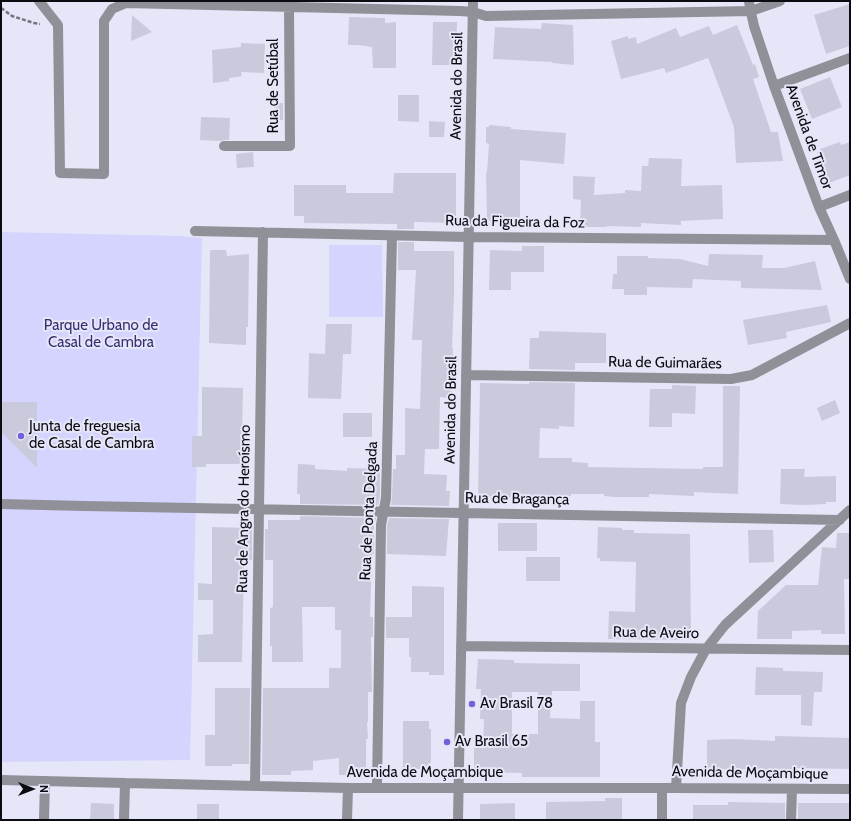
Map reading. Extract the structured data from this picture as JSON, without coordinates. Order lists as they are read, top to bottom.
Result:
{
  "streets": {
    "street": [
      "Rua de Setúbal",
      "Avenida do Brasil",
      "Avenida de Timor",
      "Rua da Figueira da Foz",
      "Rua de Guimarães",
      "Rua de Bragança",
      "Rua de Angra do Heroísmo",
      "Rua de Ponta Delgada",
      "Rua de Aveiro",
      "Avenida de Moçambique"
    ]
  },
  "crossings": [
    ["Avenida do Brasil", "Rua da Figueira da Foz"],
    ["Avenida do Brasil", "Rua de Guimarães"],
    ["Avenida do Brasil", "Rua de Bragança"],
    ["Avenida do Brasil", "Rua de Aveiro"],
    ["Avenida do Brasil", "Avenida de Moçambique"],
    ["Avenida de Timor", "Rua da Figueira da Foz"],
    ["Rua da Figueira da Foz", "Rua de Angra do Heroísmo"],
    ["Rua da Figueira da Foz", "Rua de Ponta Delgada"],
    ["Rua de Bragança", "Rua de Angra do Heroísmo"],
    ["Rua de Bragança", "Rua de Ponta Delgada"],
    ["Rua de Angra do Heroísmo", "Avenida de Moçambique"],
    ["Rua de Ponta Delgada", "Avenida de Moçambique"]
  ],
  "parks": ["Parque Urbano de Casal de Cambra"],
  "places": ["Junta de freguesia de Casal de Cambra", "Av Brasil 78", "Av Brasil 65"],
  "north": "right"
}
